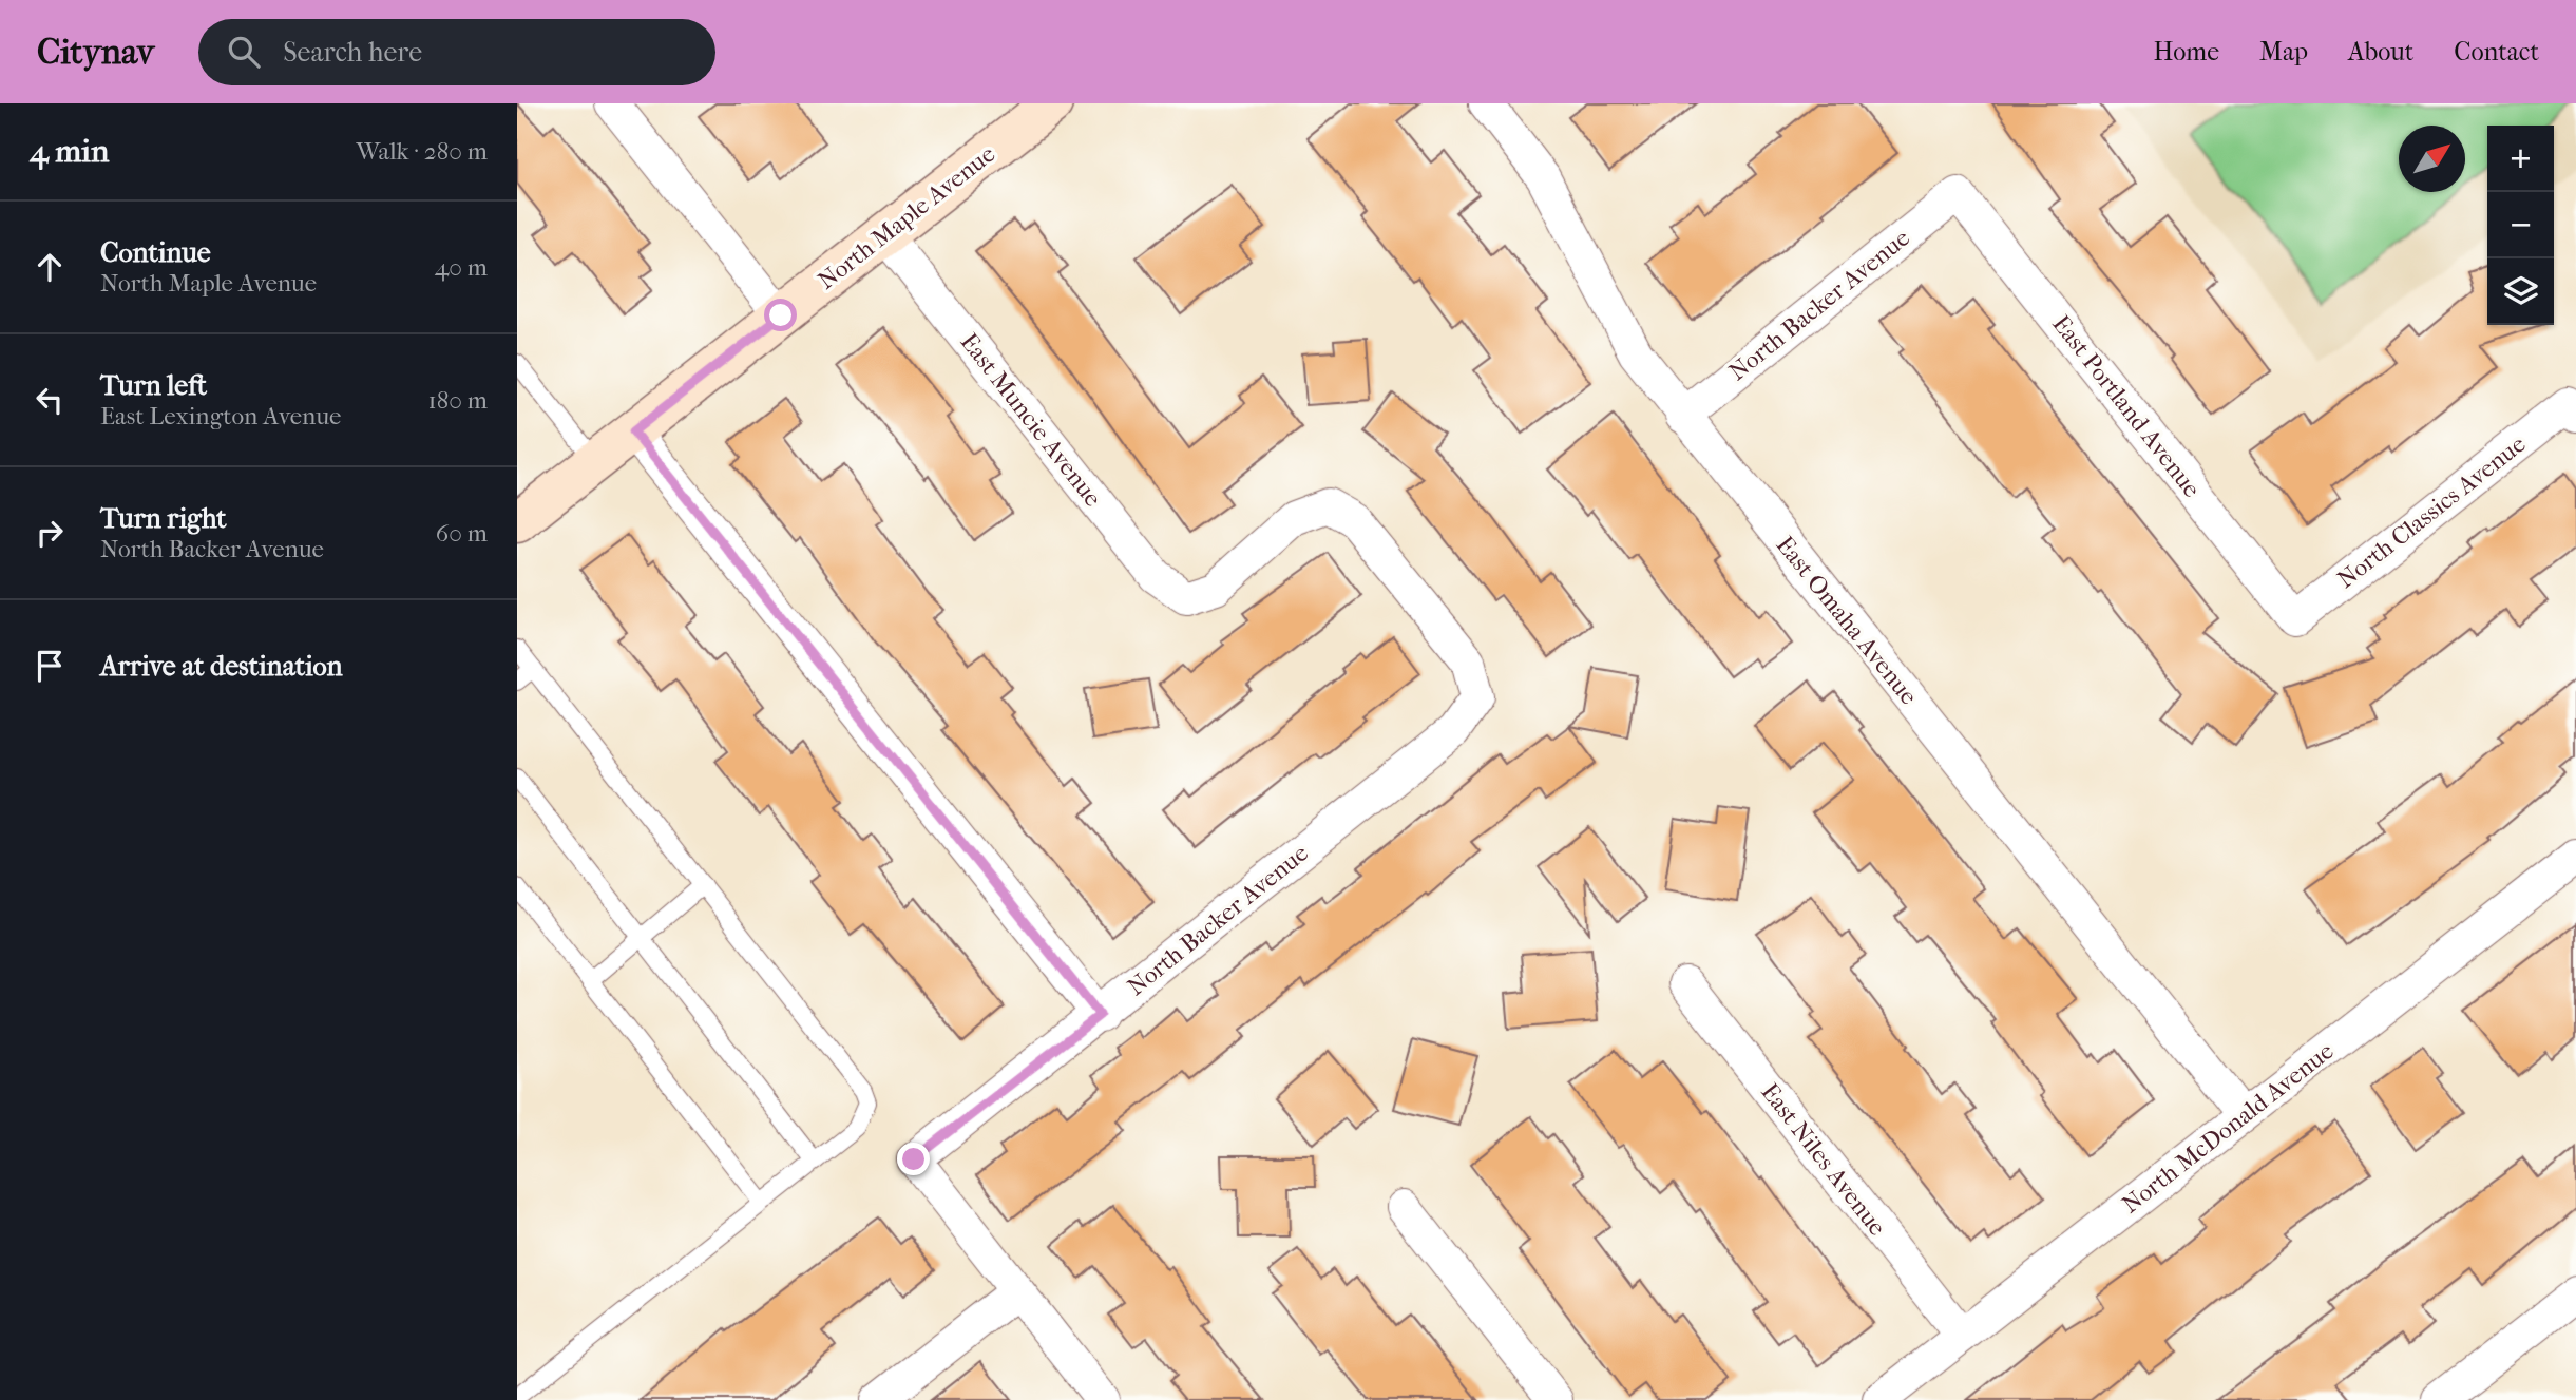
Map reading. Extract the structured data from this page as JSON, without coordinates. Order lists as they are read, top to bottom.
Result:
{
  "streets": {
    "street": [
      "North Maple Avenue",
      "North Backer Avenue",
      "East Portland Avenue",
      "East Muncie Avenue",
      "North Classics Avenue",
      "East Omaha Avenue",
      "North McDonald Avenue",
      "East Niles Avenue"
    ]
  },
  "crossings": [
    ["North Maple Avenue", "East Muncie Avenue"],
    ["North Backer Avenue", "East Portland Avenue"],
    ["North Backer Avenue", "East Muncie Avenue"],
    ["North Backer Avenue", "East Omaha Avenue"],
    ["East Portland Avenue", "North Classics Avenue"],
    ["East Omaha Avenue", "North McDonald Avenue"],
    ["North McDonald Avenue", "East Niles Avenue"]
  ],
  "north": "top right",
  "page": {
    "header": "Citynav",
    "search": "Search here",
    "nav": [
      "Home",
      "Map",
      "About",
      "Contact"
    ],
    "heading": ["4 min", "Walk · 280 m"],
    "map_buttons": ["+", "−"],
    "list": [
      ["Continue", "North Maple Avenue", "40 m"],
      ["Turn left", "East Lexington Avenue", "180 m"],
      ["Turn right", "North Backer Avenue", "60 m"],
      "Arrive at destination"
    ]
  }
}
